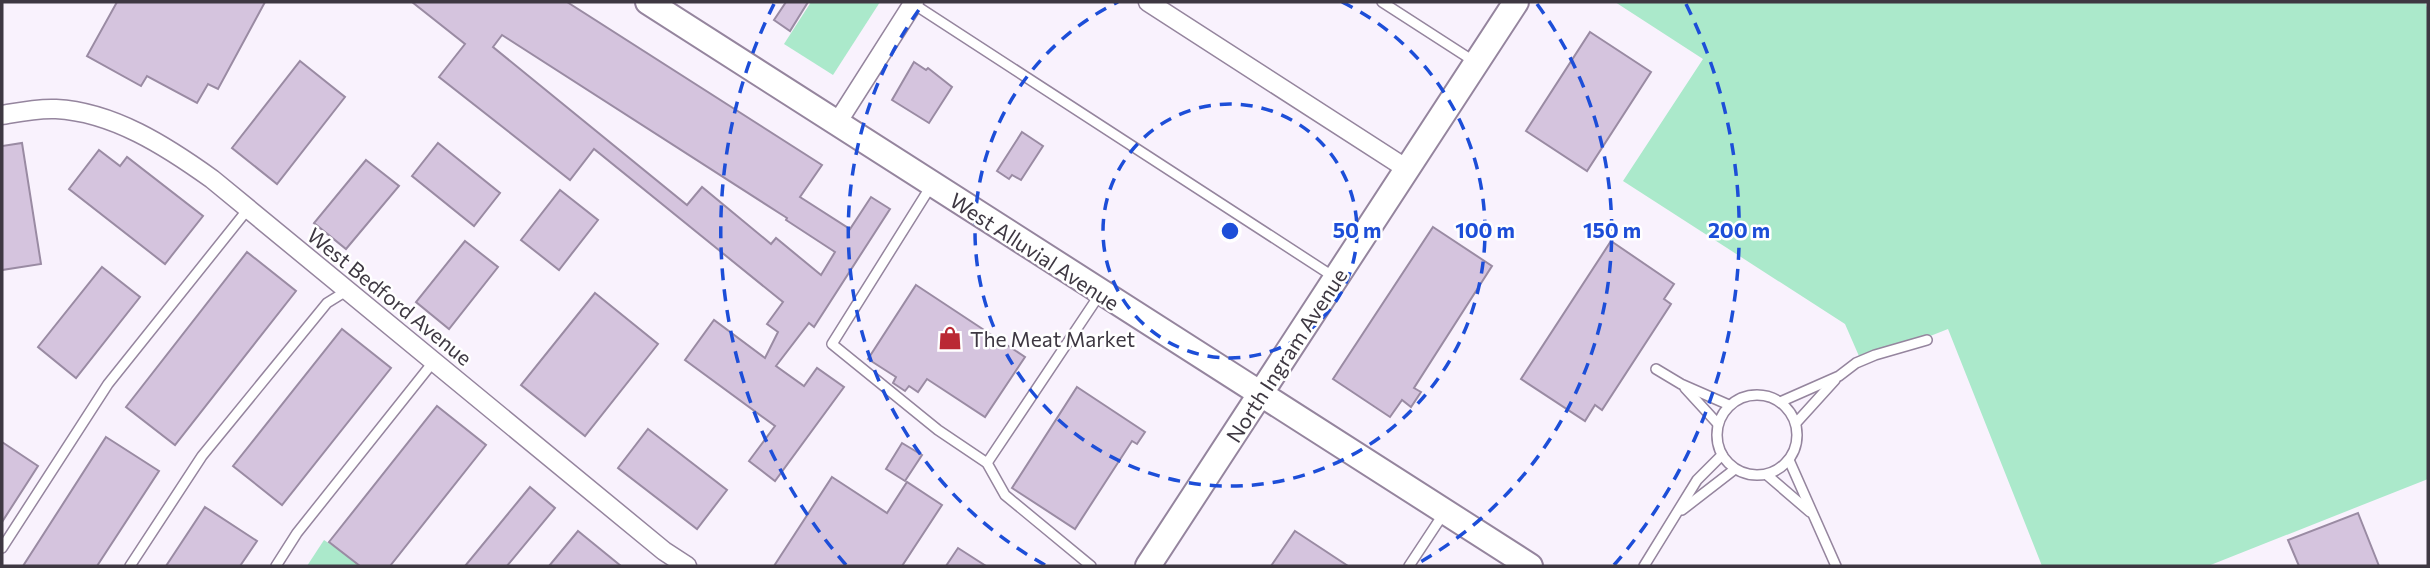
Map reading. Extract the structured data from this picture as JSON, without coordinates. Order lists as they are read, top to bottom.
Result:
{
  "streets": {
    "street": ["West Alluvial Avenue", "West Bedford Avenue", "North Ingram Avenue"]
  },
  "crossings": [
    ["West Alluvial Avenue", "North Ingram Avenue"]
  ],
  "places": {
    "shop": ["The Meat Market"]
  },
  "rings": [
    "50 m",
    "100 m",
    "150 m",
    "200 m"
  ]
}
